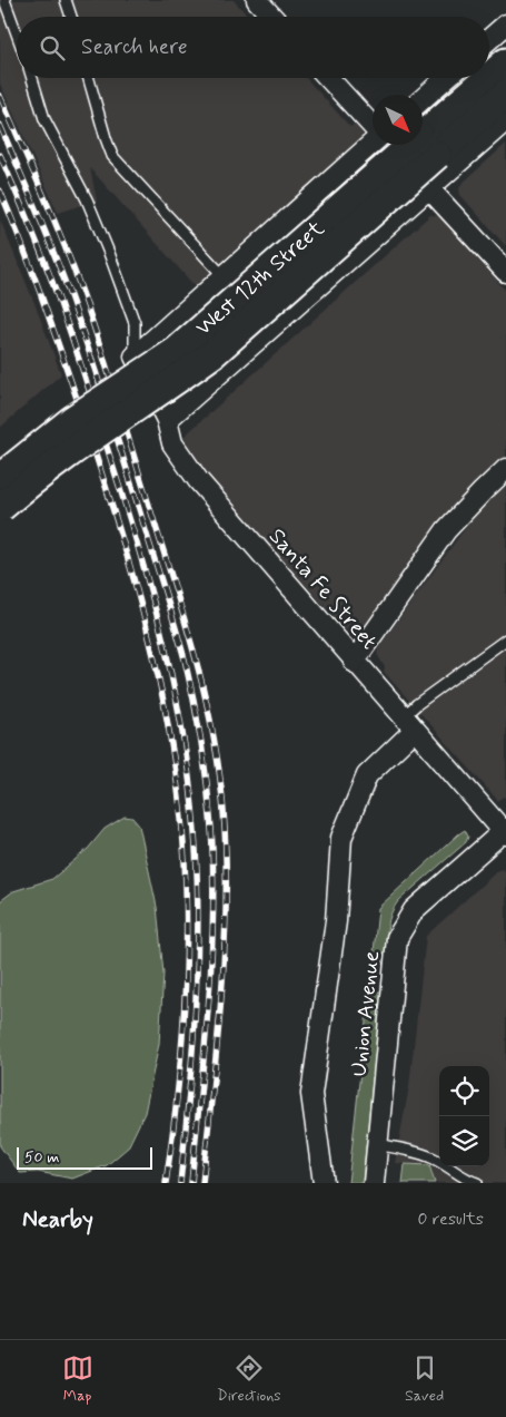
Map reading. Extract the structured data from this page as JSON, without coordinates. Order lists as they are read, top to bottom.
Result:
{
  "streets": {
    "main road": ["West 12th Street"],
    "street": ["Santa Fe Street", "Union Avenue"]
  },
  "crossings": [
    ["West 12th Street", "Santa Fe Street"],
    ["Santa Fe Street", "Union Avenue"]
  ],
  "scale_bar": "50 m",
  "north": "bottom right",
  "page": {
    "search": "Search here",
    "scale": "50 m",
    "heading": ["Nearby", "0 results"],
    "nav": ["Map", "Directions", "Saved"]
  }
}
